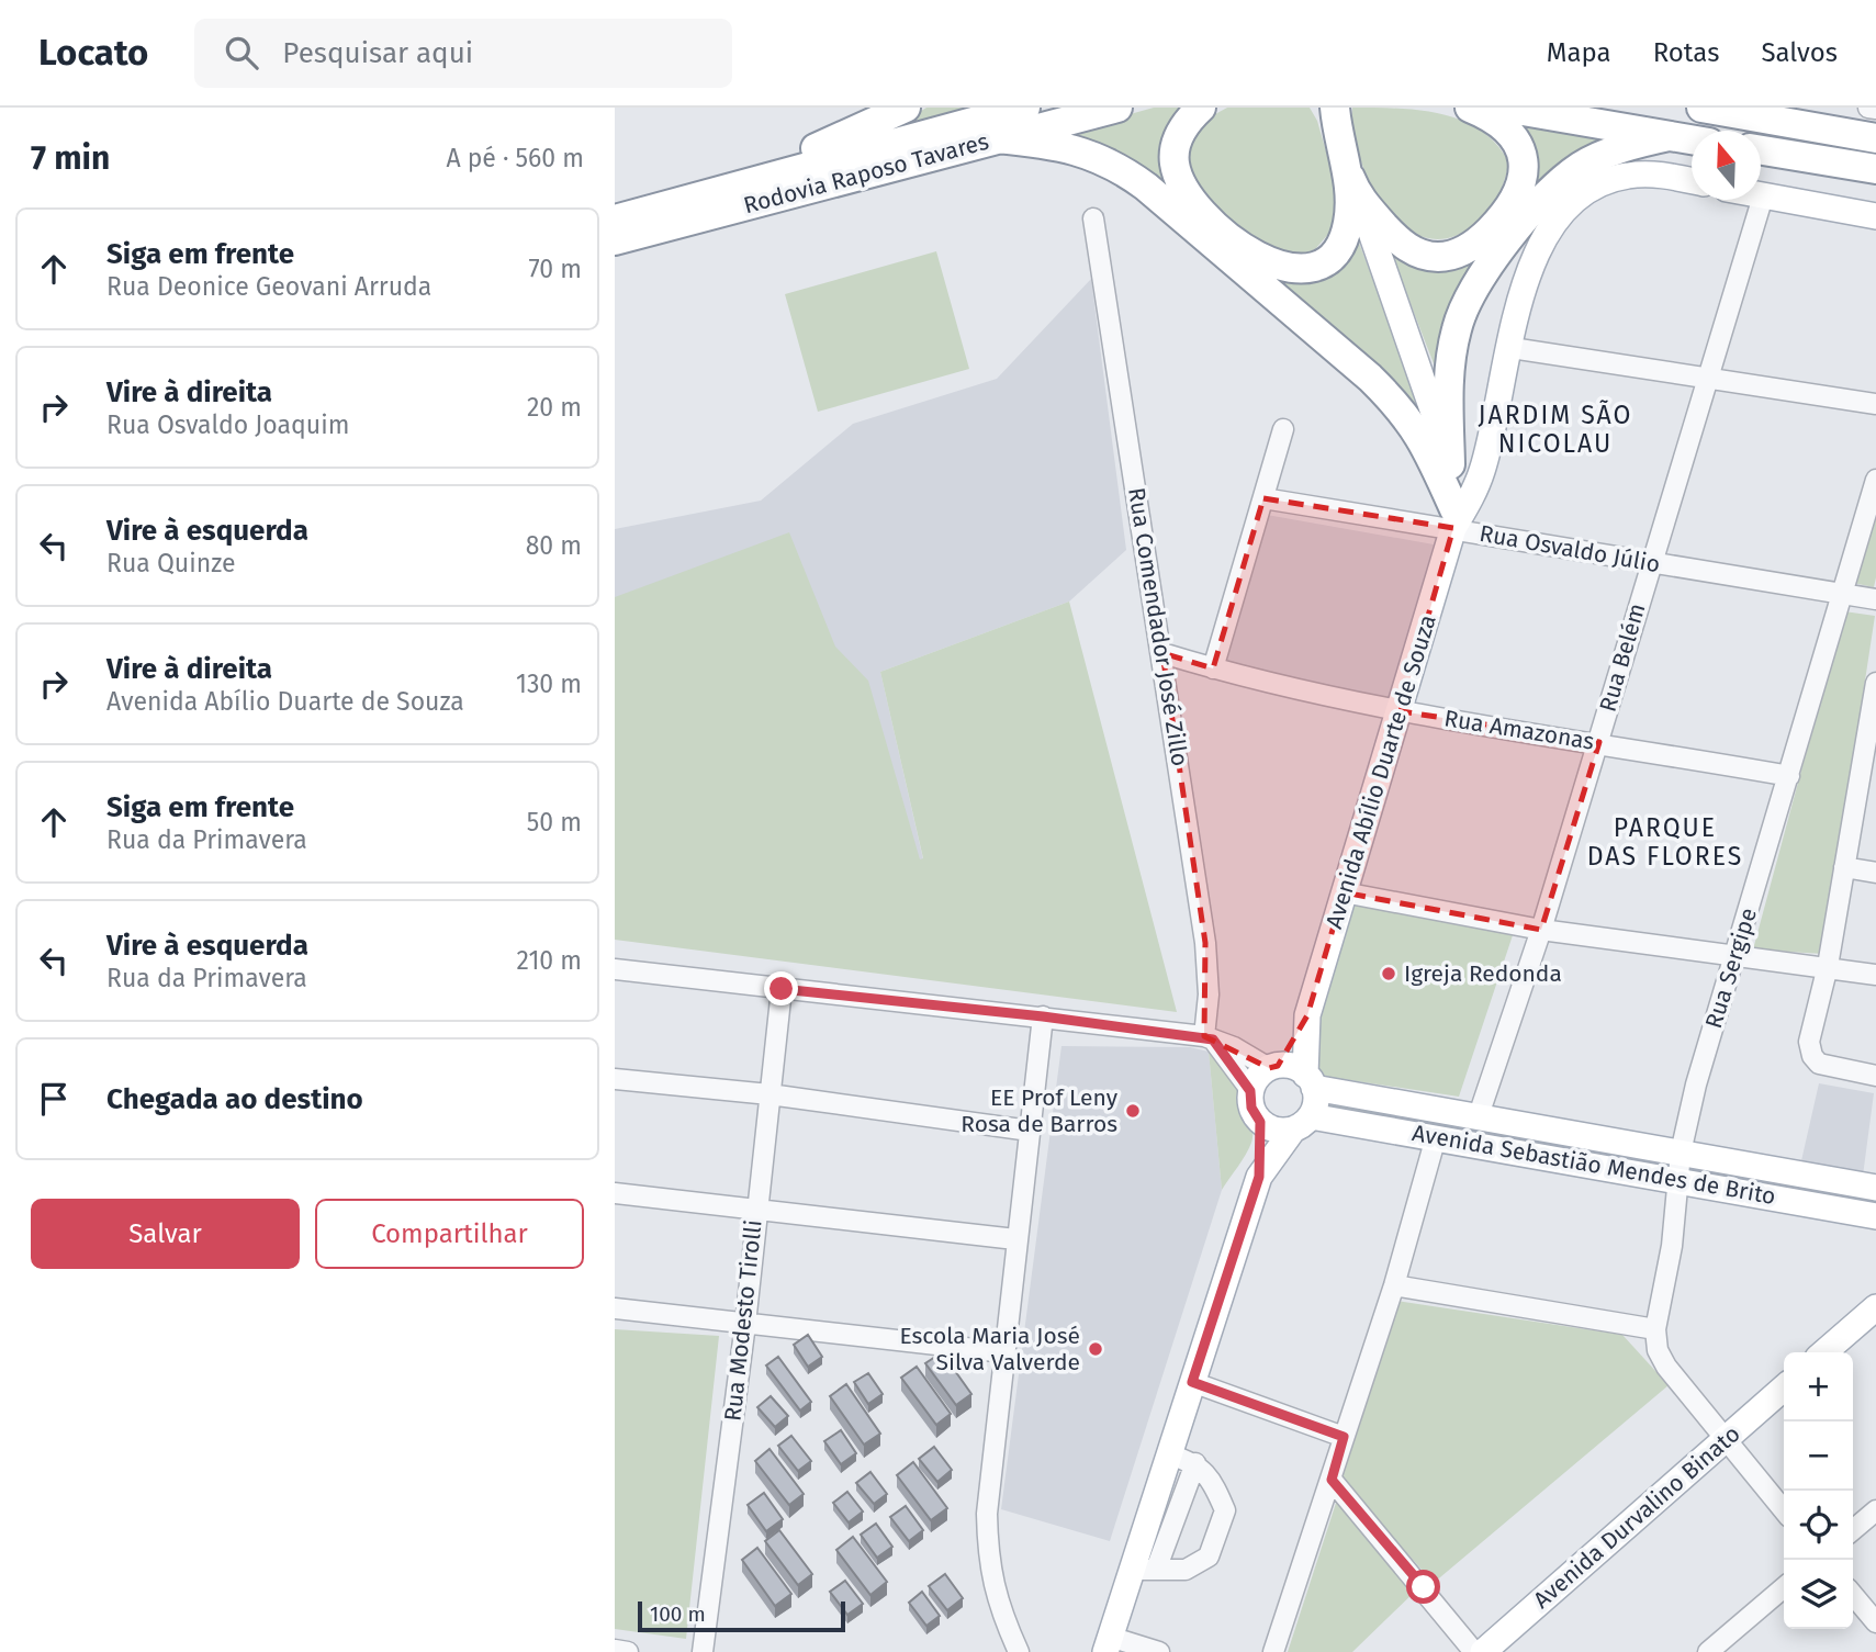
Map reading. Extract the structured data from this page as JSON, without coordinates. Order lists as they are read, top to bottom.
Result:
{
  "streets": {
    "highway": ["Rodovia Raposo Tavares"],
    "main road": ["Avenida Abílio Duarte de Souza", "Avenida Sebastião Mendes de Brito", "Avenida Durvalino Binato"],
    "street": [
      "Rua Osvaldo Júlio",
      "Rua Comendador José Zillo",
      "Rua Belém",
      "Rua Amazonas",
      "Rua Sergipe",
      "Rua Modesto Tirolli"
    ]
  },
  "crossings": [
    ["Rua Osvaldo Júlio", "Rua Belém"],
    ["Rua Osvaldo Júlio", "Avenida Abílio Duarte de Souza"],
    ["Rua Osvaldo Júlio", "Rua Sergipe"],
    ["Rua Comendador José Zillo", "Rua Amazonas"],
    ["Rua Belém", "Rua Amazonas"],
    ["Rua Belém", "Avenida Sebastião Mendes de Brito"],
    ["Rua Amazonas", "Avenida Abílio Duarte de Souza"],
    ["Rua Amazonas", "Rua Sergipe"],
    ["Avenida Abílio Duarte de Souza", "Avenida Sebastião Mendes de Brito"],
    ["Rua Sergipe", "Avenida Sebastião Mendes de Brito"]
  ],
  "districts": ["JARDIM SÃO NICOLAU", "PARQUE DAS FLORES"],
  "places": ["Igreja Redonda", "EE Prof Leny Rosa de Barros", "Escola Maria José Silva Valverde"],
  "scale_bar": "100 m",
  "north": "top",
  "page": {
    "header": "Locato",
    "search": "Pesquisar aqui",
    "nav": ["Mapa", "Rotas", "Salvos"],
    "heading": ["7 min", "A pé · 560 m"],
    "list": [
      ["Siga em frente", "Rua Deonice Geovani Arruda", "70 m"],
      ["Vire à direita", "Rua Osvaldo Joaquim", "20 m"],
      ["Vire à esquerda", "Rua Quinze", "80 m"],
      ["Vire à direita", "Avenida Abílio Duarte de Souza", "130 m"],
      ["Siga em frente", "Rua da Primavera", "50 m"],
      ["Vire à esquerda", "Rua da Primavera", "210 m"],
      "Chegada ao destino"
    ],
    "buttons": ["Salvar", "Compartilhar"],
    "map_buttons": ["+", "−"],
    "scale": "100 m"
  }
}
